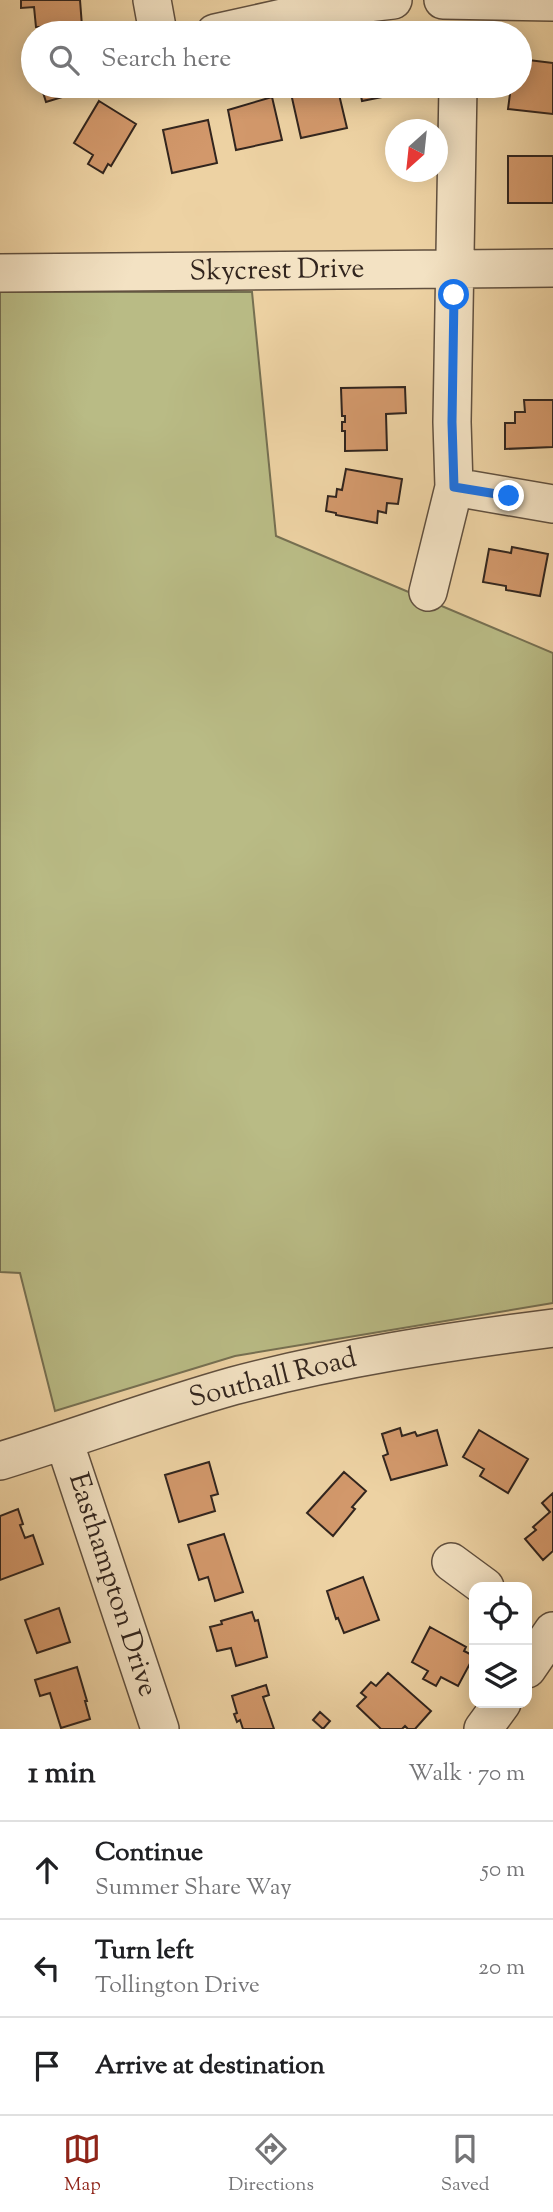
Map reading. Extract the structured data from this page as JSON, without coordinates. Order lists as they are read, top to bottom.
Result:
{
  "streets": {
    "street": ["Skycrest Drive", "Southall Road", "Easthampton Drive"]
  },
  "crossings": [
    ["Southall Road", "Easthampton Drive"]
  ],
  "north": "bottom left",
  "page": {
    "search": "Search here",
    "heading": ["1 min", "Walk · 70 m"],
    "list": [
      ["Continue", "Summer Share Way", "50 m"],
      ["Turn left", "Tollington Drive", "20 m"],
      "Arrive at destination"
    ],
    "nav": ["Map", "Directions", "Saved"]
  }
}
